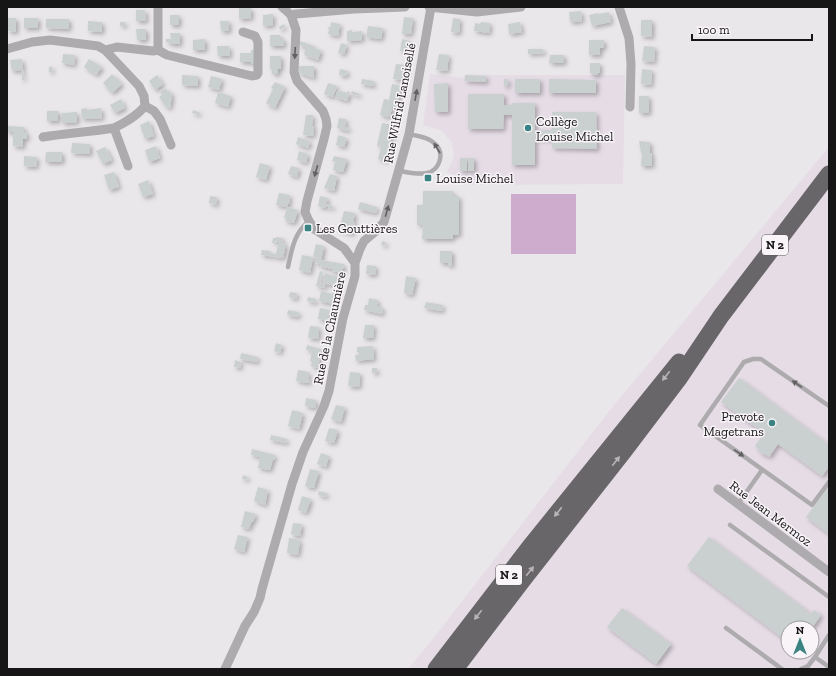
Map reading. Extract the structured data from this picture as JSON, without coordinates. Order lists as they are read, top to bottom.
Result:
{
  "streets": {
    "highway": ["N 2"],
    "street": ["Rue Wilfrid Lanoisellé", "Rue de la Chaumière", "Rue Jean Mermoz"]
  },
  "crossings": [
    ["Rue Wilfrid Lanoisellé", "Rue de la Chaumière"]
  ],
  "one_way": ["Rue Wilfrid Lanoisellé"],
  "places": {
    "other": ["Collège Louise Michel", "Prevote Magetrans"],
    "transit": ["Louise Michel", "Les Gouttières"]
  },
  "scale_bar": "100 m",
  "north": "top"
}
